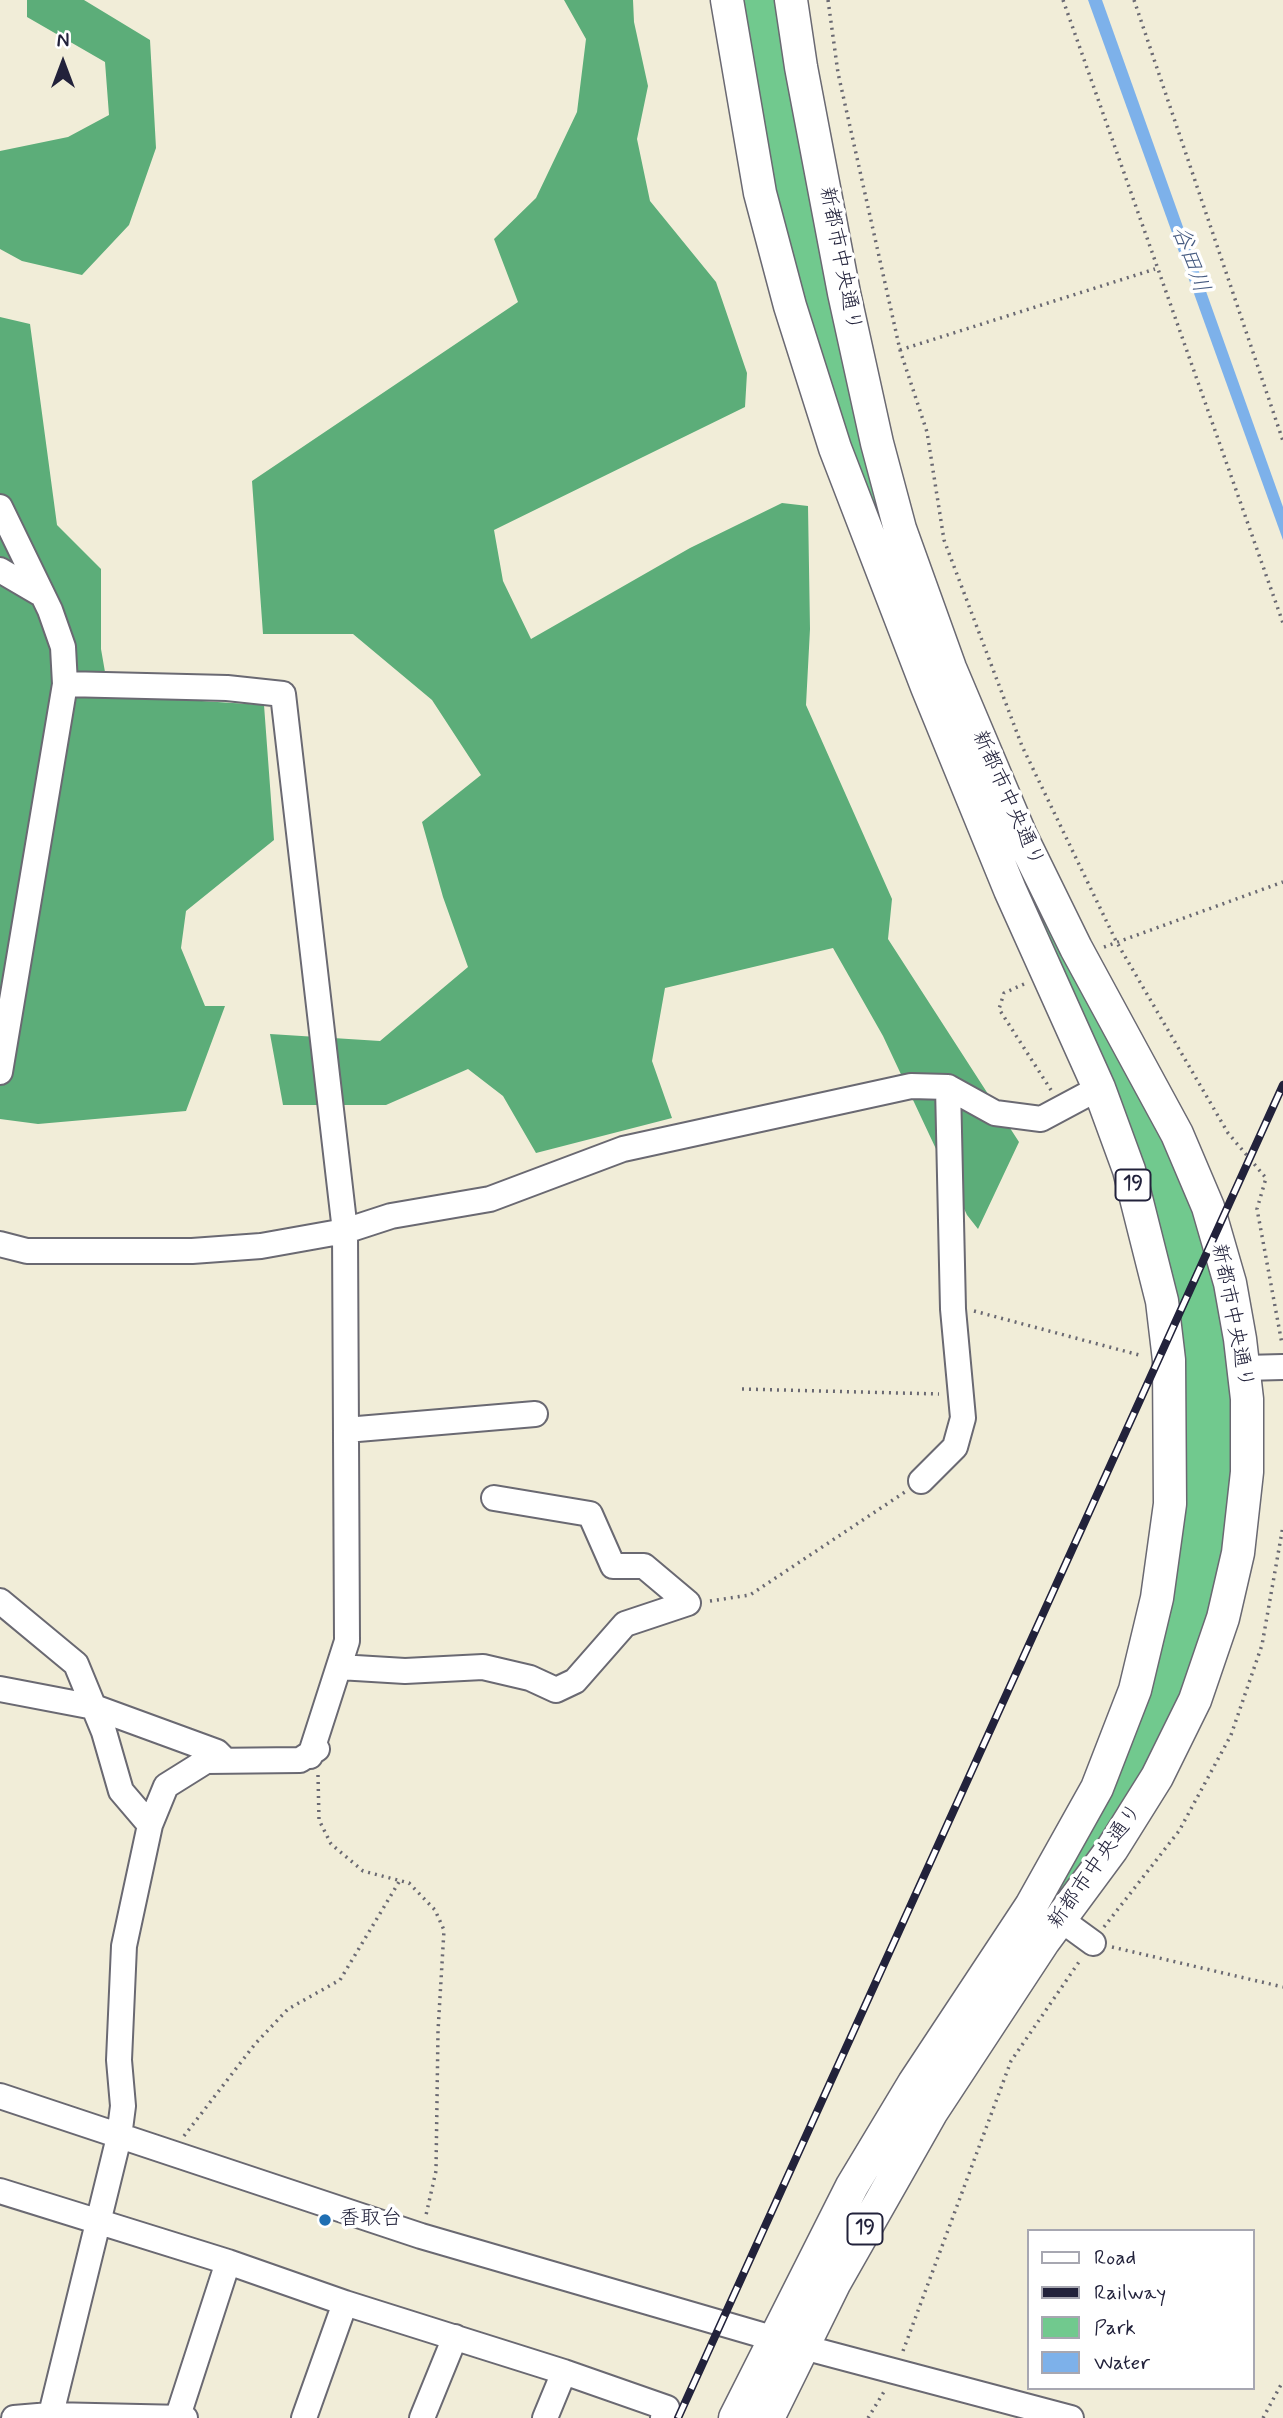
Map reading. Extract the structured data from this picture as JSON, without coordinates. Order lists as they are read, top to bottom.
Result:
{
  "streets": {
    "main road": ["新都市中央通り", "19"]
  },
  "water": ["谷田川"],
  "places": ["香取台"],
  "legend": [
    "Road",
    "Railway",
    "Park",
    "Water"
  ],
  "north": "top"
}
